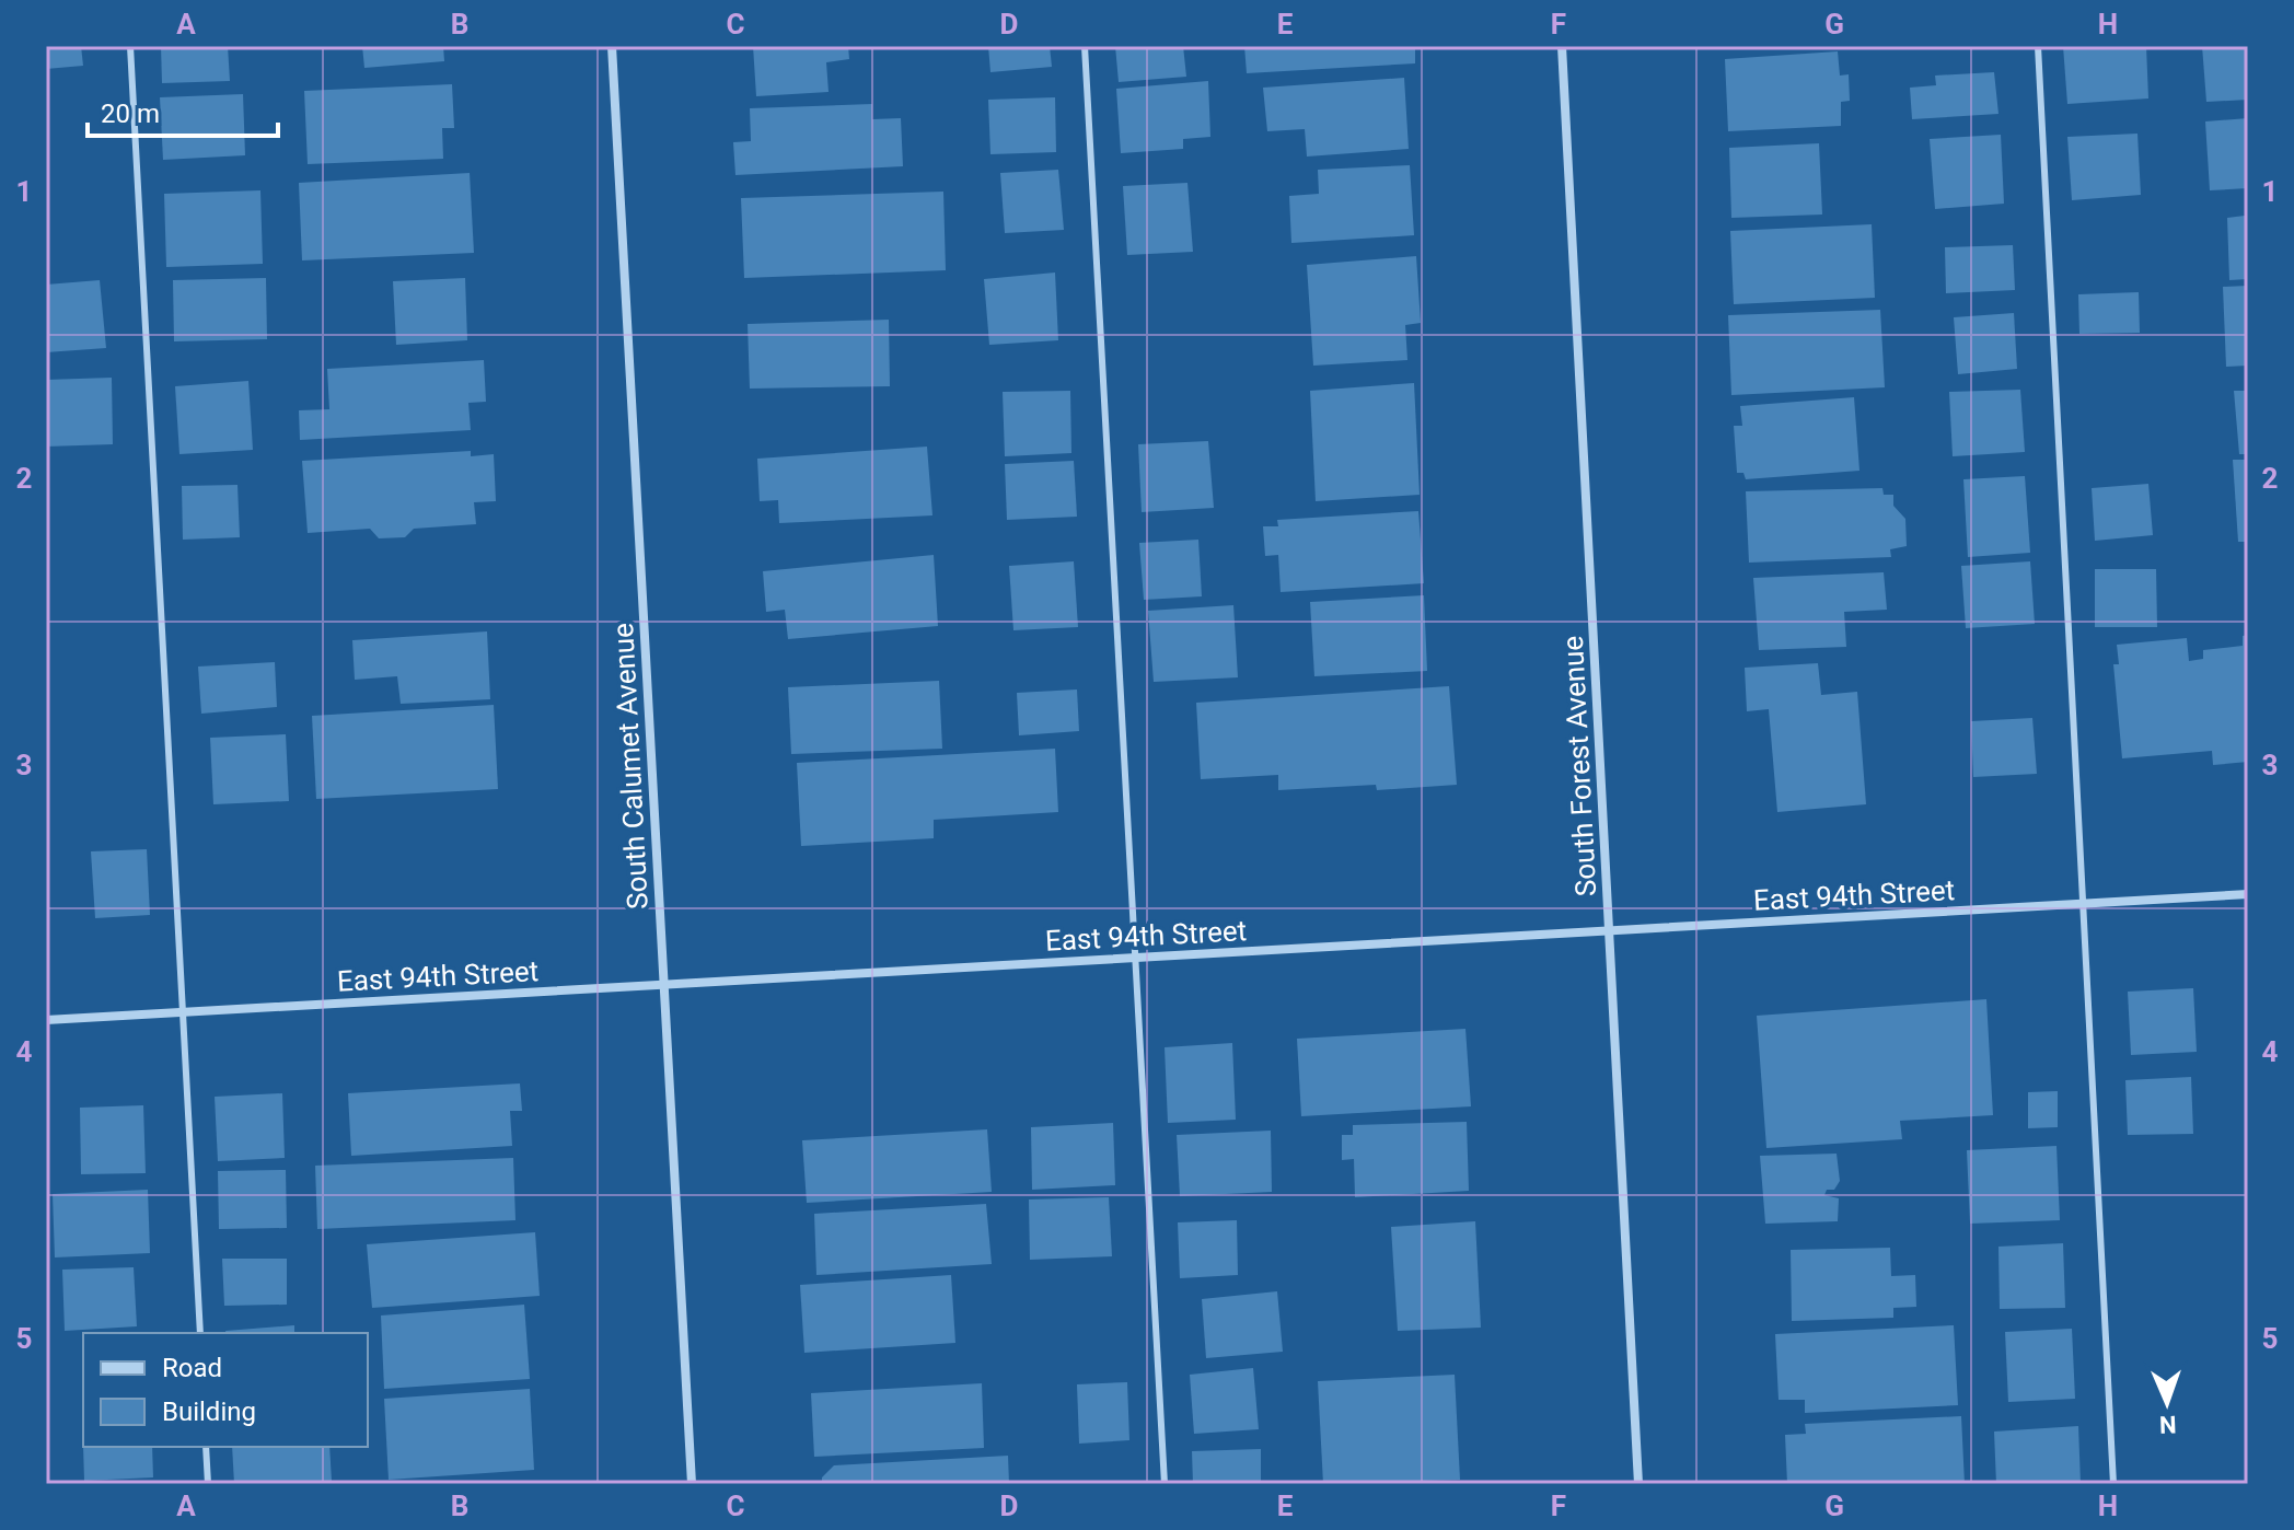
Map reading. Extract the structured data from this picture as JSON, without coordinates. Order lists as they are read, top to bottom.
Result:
{
  "streets": {
    "street": ["South Calumet Avenue", "South Forest Avenue", "East 94th Street"]
  },
  "crossings": [
    ["South Calumet Avenue", "East 94th Street"],
    ["South Forest Avenue", "East 94th Street"]
  ],
  "legend": ["Road", "Building"],
  "scale_bar": "20 m",
  "north": "bottom",
  "grid": {
    "columns": [
      "A",
      "B",
      "C",
      "D",
      "E",
      "F",
      "G",
      "H"
    ],
    "rows": [
      "1",
      "2",
      "3",
      "4",
      "5"
    ]
  }
}
